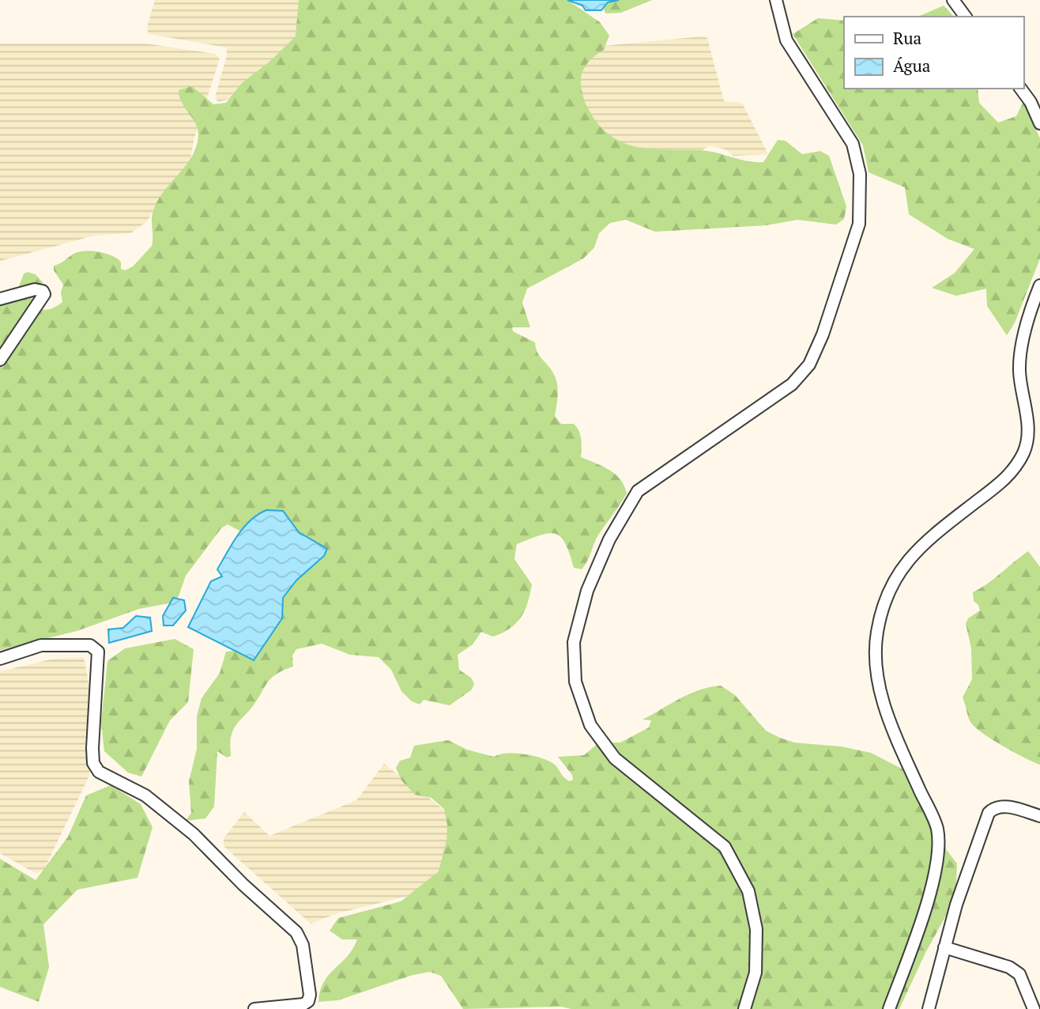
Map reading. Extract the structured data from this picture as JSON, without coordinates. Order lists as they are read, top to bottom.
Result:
{
  "legend": ["Rua", "Água"]
}
